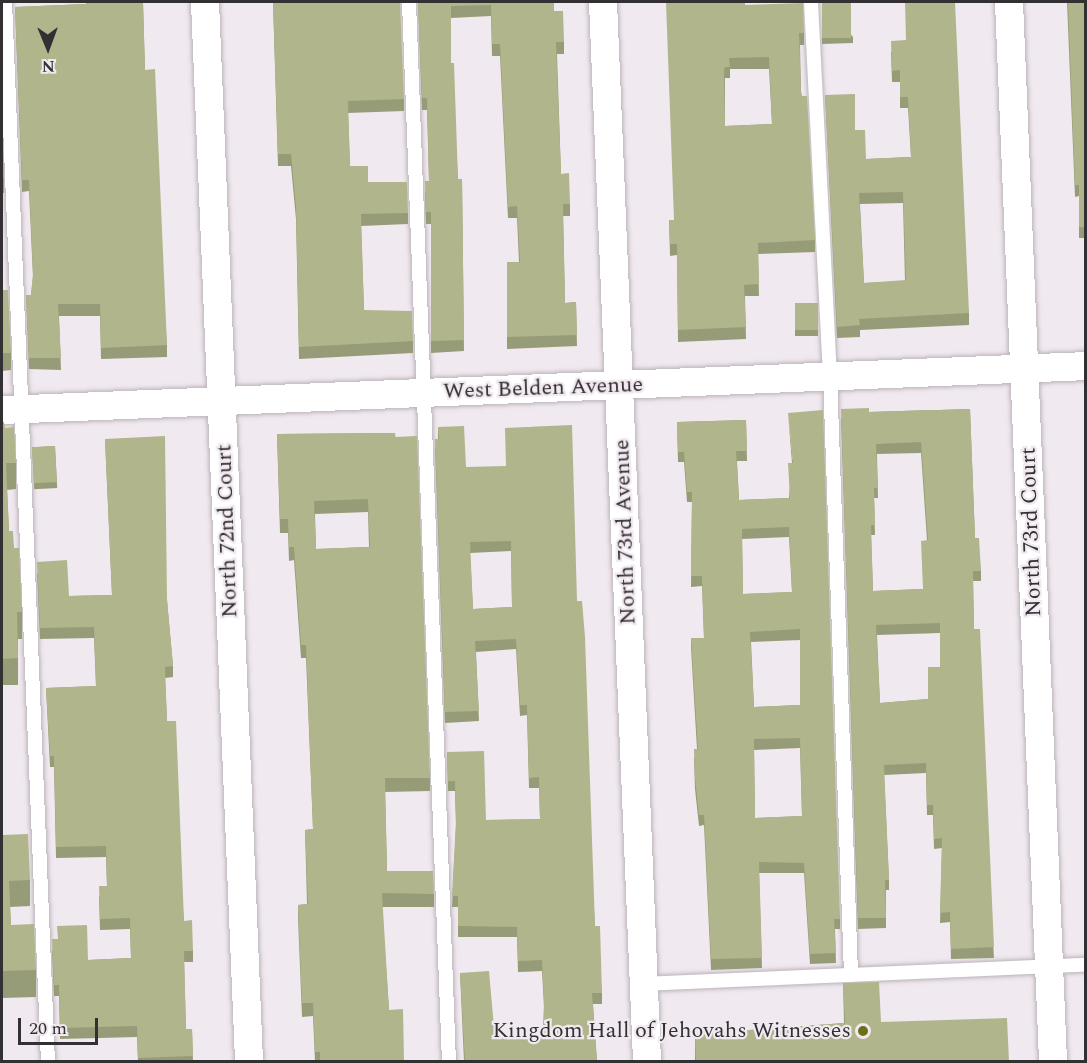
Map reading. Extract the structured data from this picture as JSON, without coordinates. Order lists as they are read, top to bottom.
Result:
{
  "streets": {
    "street": [
      "West Belden Avenue",
      "North 72nd Court",
      "North 73rd Avenue",
      "North 73rd Court"
    ]
  },
  "crossings": [
    ["West Belden Avenue", "North 72nd Court"],
    ["West Belden Avenue", "North 73rd Avenue"],
    ["West Belden Avenue", "North 73rd Court"]
  ],
  "places": ["Kingdom Hall of Jehovahs Witnesses"],
  "scale_bar": "20 m",
  "north": "bottom"
}
